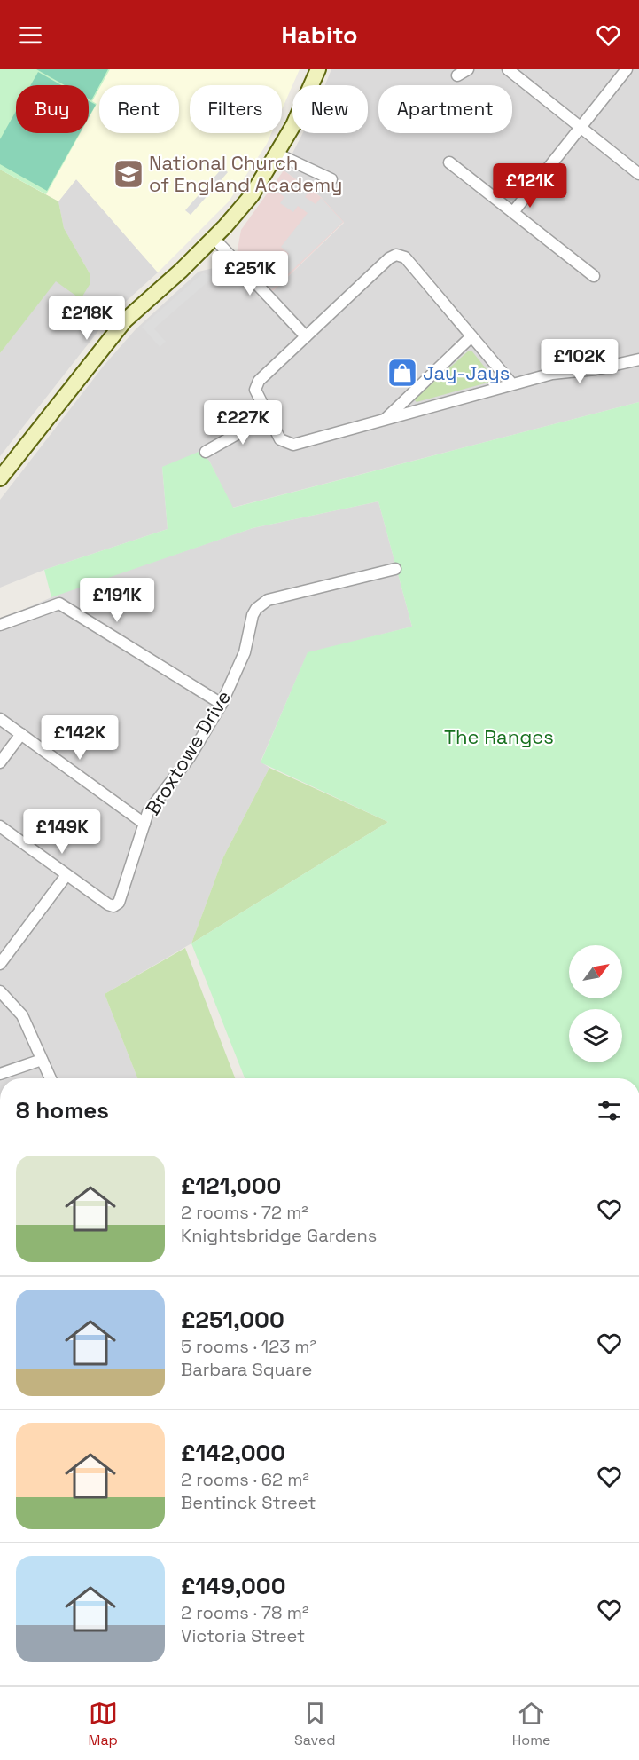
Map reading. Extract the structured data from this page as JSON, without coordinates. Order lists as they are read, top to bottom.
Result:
{
  "streets": {
    "street": ["Broxtowe Drive"]
  },
  "parks": ["The Ranges"],
  "places": {
    "school or university": ["National Church of England Academy"],
    "shop": ["Jay-Jays"]
  },
  "north": "top right",
  "page": {
    "header": "Habito",
    "chip": [
      "Buy",
      "Rent",
      "Filters",
      "New",
      "Apartment"
    ],
    "price": [
      "£121K",
      "£251K",
      "£218K",
      "£102K",
      "£227K",
      "£191K",
      "£142K",
      "£149K"
    ],
    "heading": "8 homes",
    "list": [
      {
        "name": "£121,000",
        "note": "2 rooms · 72 m² · Knightsbridge Gardens"
      },
      {
        "name": "£251,000",
        "note": "5 rooms · 123 m² · Barbara Square"
      },
      {
        "name": "£142,000",
        "note": "2 rooms · 62 m² · Bentinck Street"
      },
      {
        "name": "£149,000",
        "note": "2 rooms · 78 m² · Victoria Street"
      }
    ],
    "tabs": ["Map", "Saved", "Home"]
  }
}
